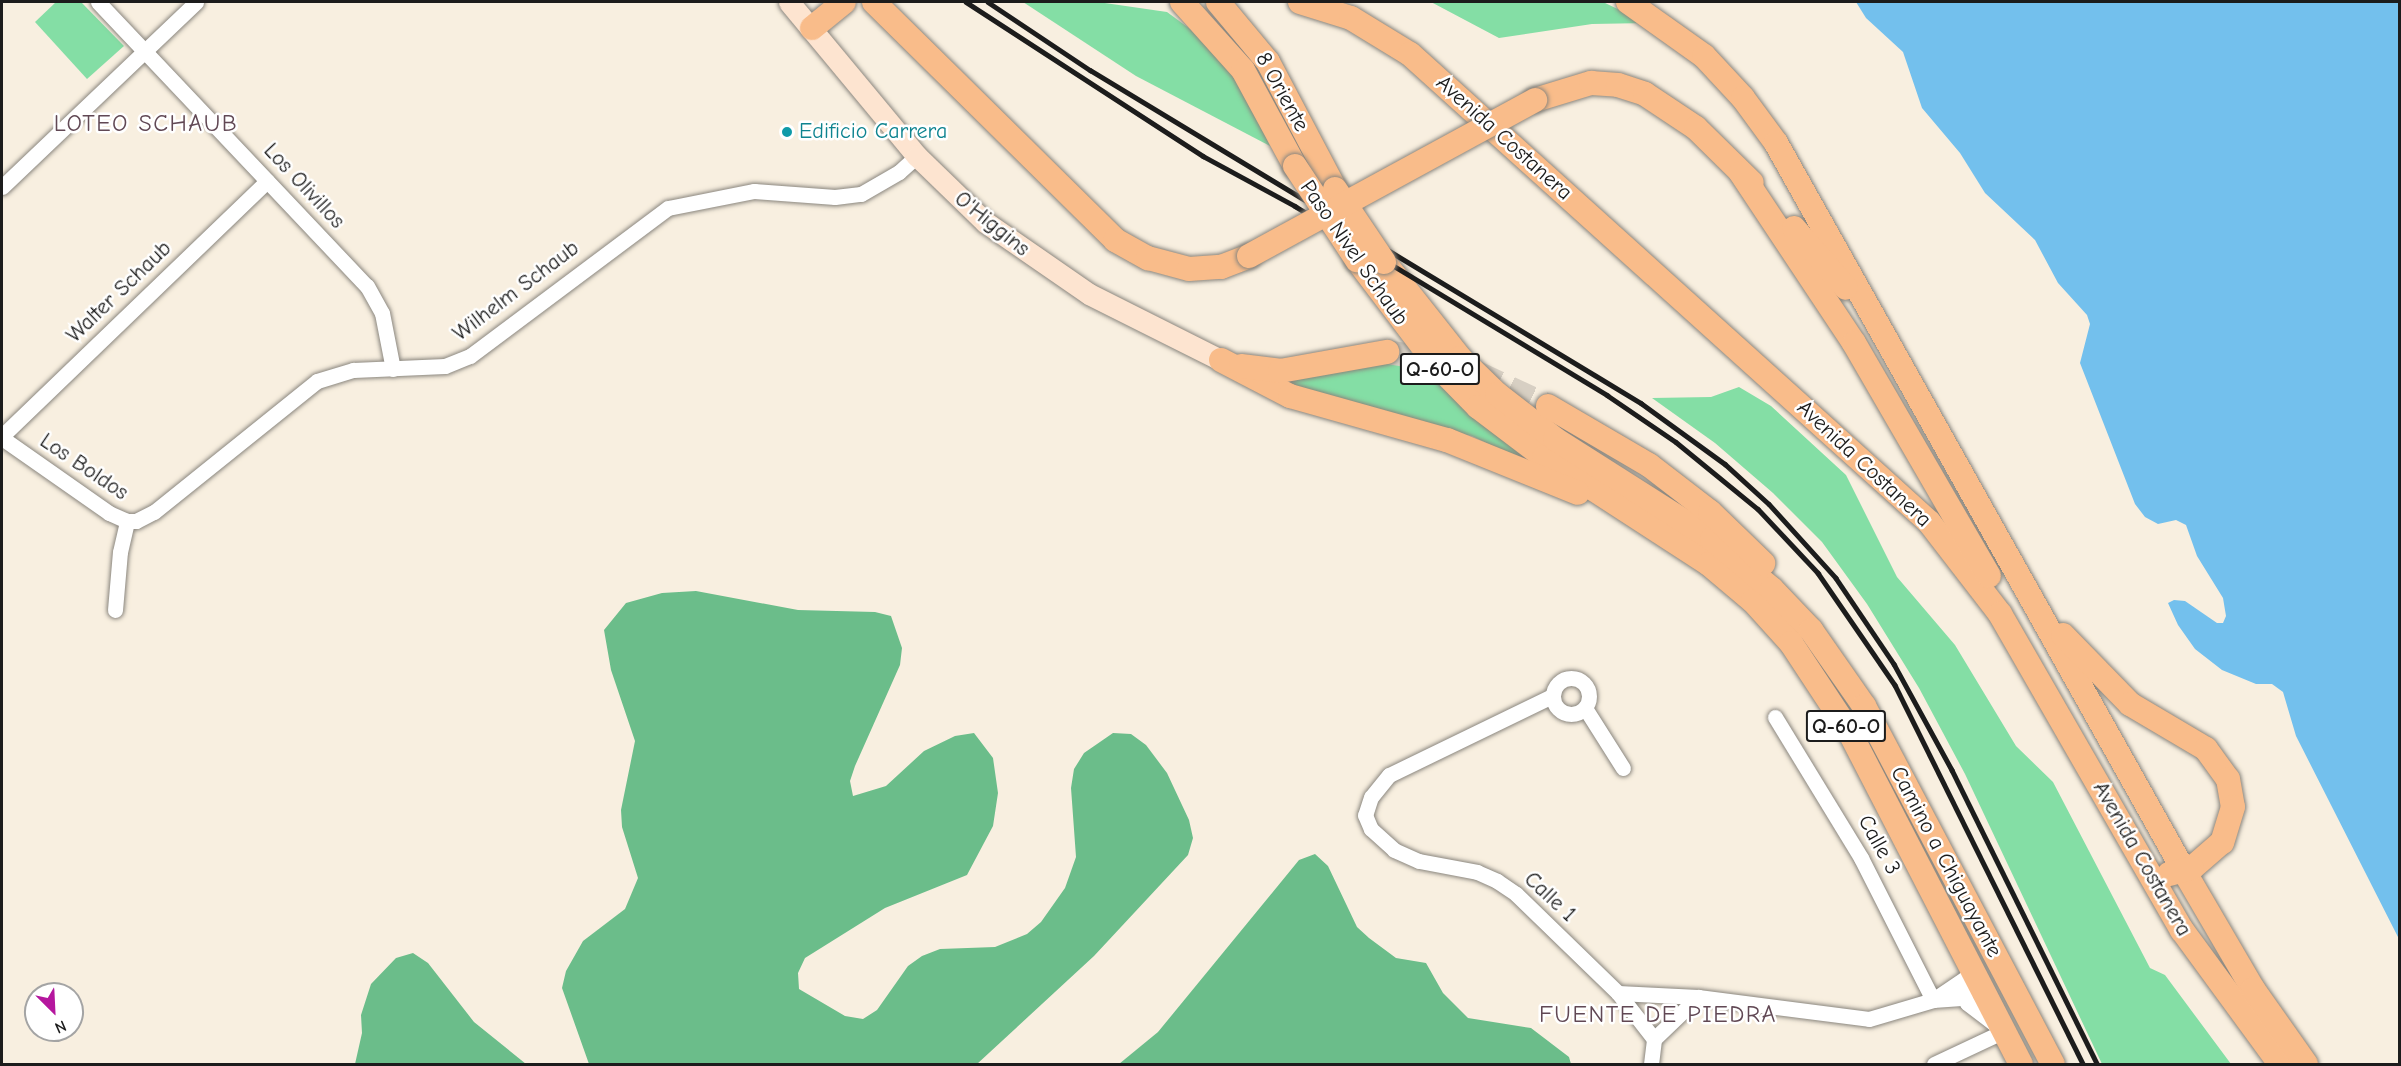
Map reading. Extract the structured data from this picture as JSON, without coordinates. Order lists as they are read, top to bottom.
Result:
{
  "streets": {
    "main road": [
      "8 Oriente",
      "Avenida Costanera",
      "O'Higgins",
      "Paso Nivel Schaub",
      "Q-60-O",
      "Camino a Chiguayante"
    ],
    "street": [
      "Los Olivillos",
      "Wilhelm Schaub",
      "Walter Schaub",
      "Los Boldos",
      "Calle 3",
      "Calle 1"
    ]
  },
  "crossings": [
    ["8 Oriente", "Paso Nivel Schaub"],
    ["Los Olivillos", "Wilhelm Schaub"],
    ["Los Olivillos", "Walter Schaub"],
    ["O'Higgins", "Wilhelm Schaub"],
    ["Paso Nivel Schaub", "Camino a Chiguayante"],
    ["Wilhelm Schaub", "Los Boldos"],
    ["Walter Schaub", "Los Boldos"]
  ],
  "districts": ["LOTEO SCHAUB", "FUENTE DE PIEDRA"],
  "places": ["Edificio Carrera"],
  "north": "bottom right"
}
